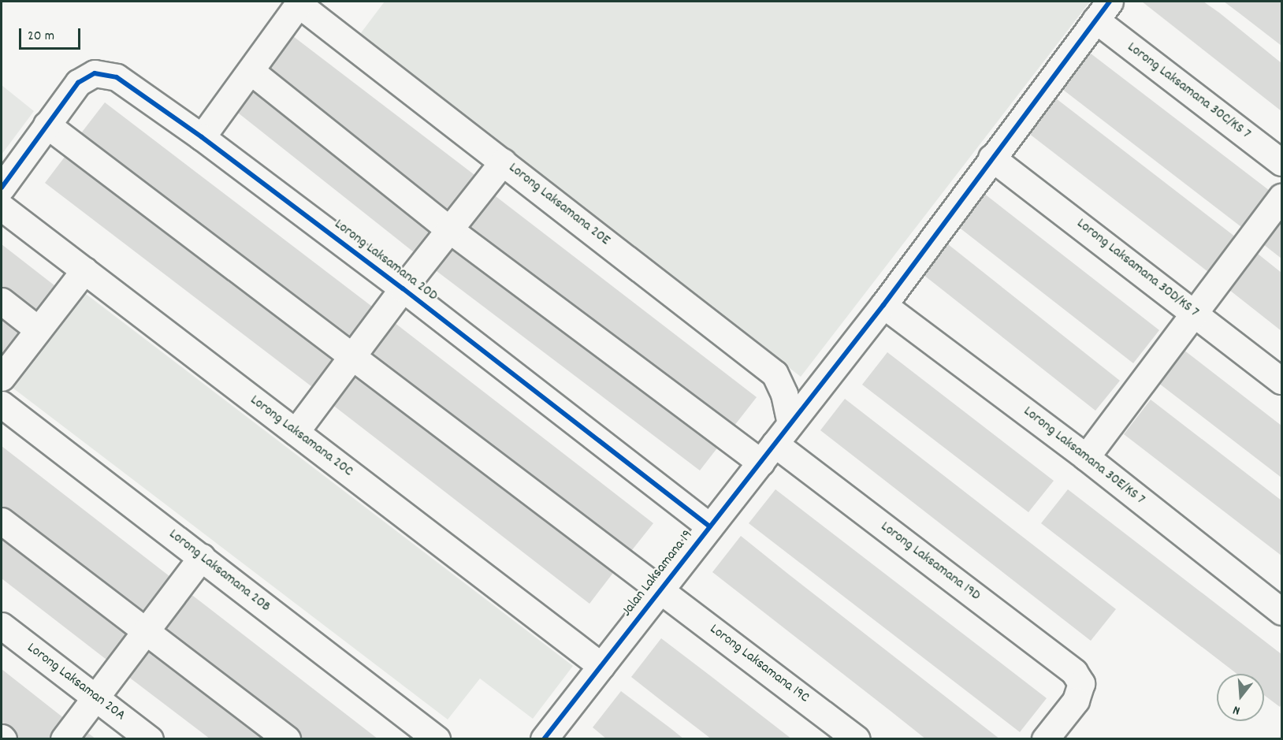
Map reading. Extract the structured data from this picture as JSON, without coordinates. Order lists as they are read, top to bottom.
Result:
{
  "streets": {
    "street": [
      "Lorong Laksamana 30C/KS 7",
      "Lorong Laksamana 20E",
      "Lorong Laksamana 20D",
      "Lorong Laksamana 30D/KS 7",
      "Lorong Laksamana 20C",
      "Lorong Laksamana 30E/KS 7",
      "Lorong Laksamana 19D",
      "Lorong Laksamana 20B",
      "Jalan Laksamana 19",
      "Lorong Laksamana 19C",
      "Lorong Laksaman 20A"
    ]
  },
  "crossings": [
    ["Lorong Laksamana 30C/KS 7", "Jalan Laksamana 19"],
    ["Lorong Laksamana 20E", "Jalan Laksamana 19"],
    ["Lorong Laksamana 20D", "Jalan Laksamana 19"],
    ["Lorong Laksamana 20D", "Lorong Laksamana 19C"],
    ["Lorong Laksamana 30D/KS 7", "Jalan Laksamana 19"],
    ["Lorong Laksamana 20C", "Jalan Laksamana 19"],
    ["Lorong Laksamana 30E/KS 7", "Jalan Laksamana 19"],
    ["Lorong Laksamana 19D", "Jalan Laksamana 19"],
    ["Jalan Laksamana 19", "Lorong Laksamana 19C"]
  ],
  "scale_bar": "20 m",
  "north": "bottom"
}
